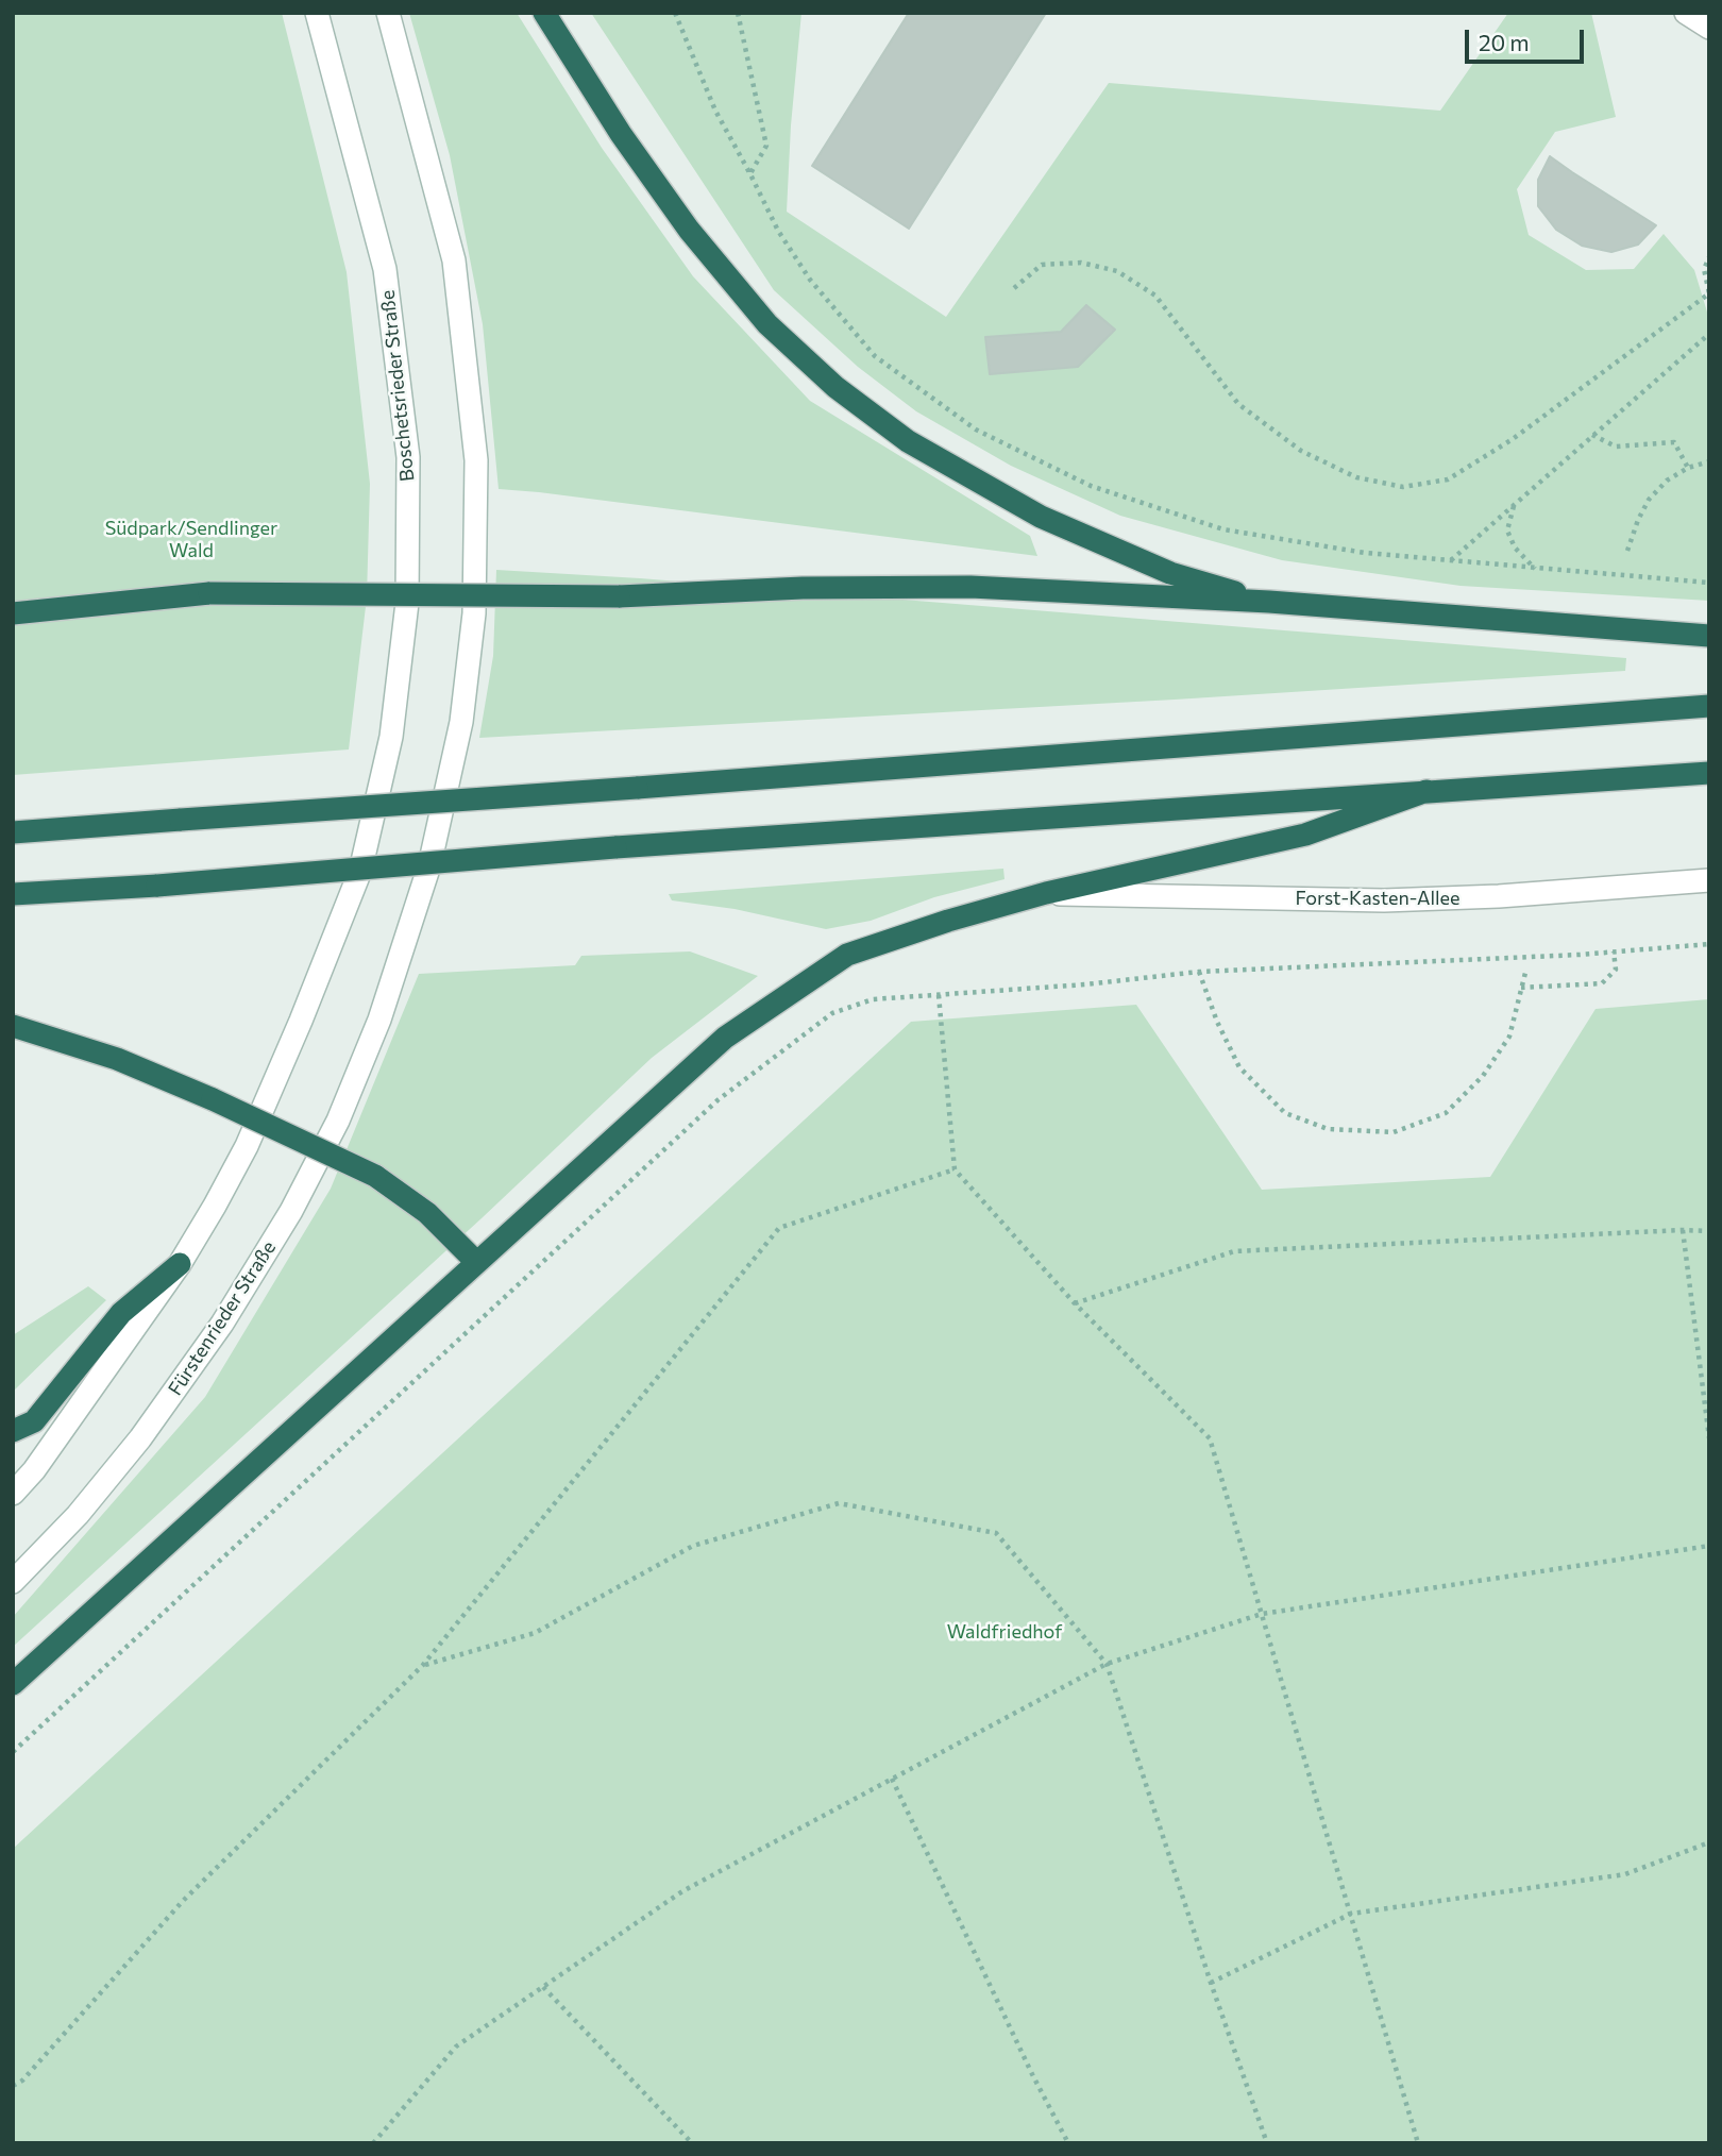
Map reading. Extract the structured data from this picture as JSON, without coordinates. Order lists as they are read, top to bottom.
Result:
{
  "streets": {
    "main road": ["Boschetsrieder Straße", "Forst-Kasten-Allee", "Fürstenrieder Straße"]
  },
  "parks": ["Südpark/Sendlinger Wald", "Waldfriedhof"],
  "scale_bar": "20 m"
}
